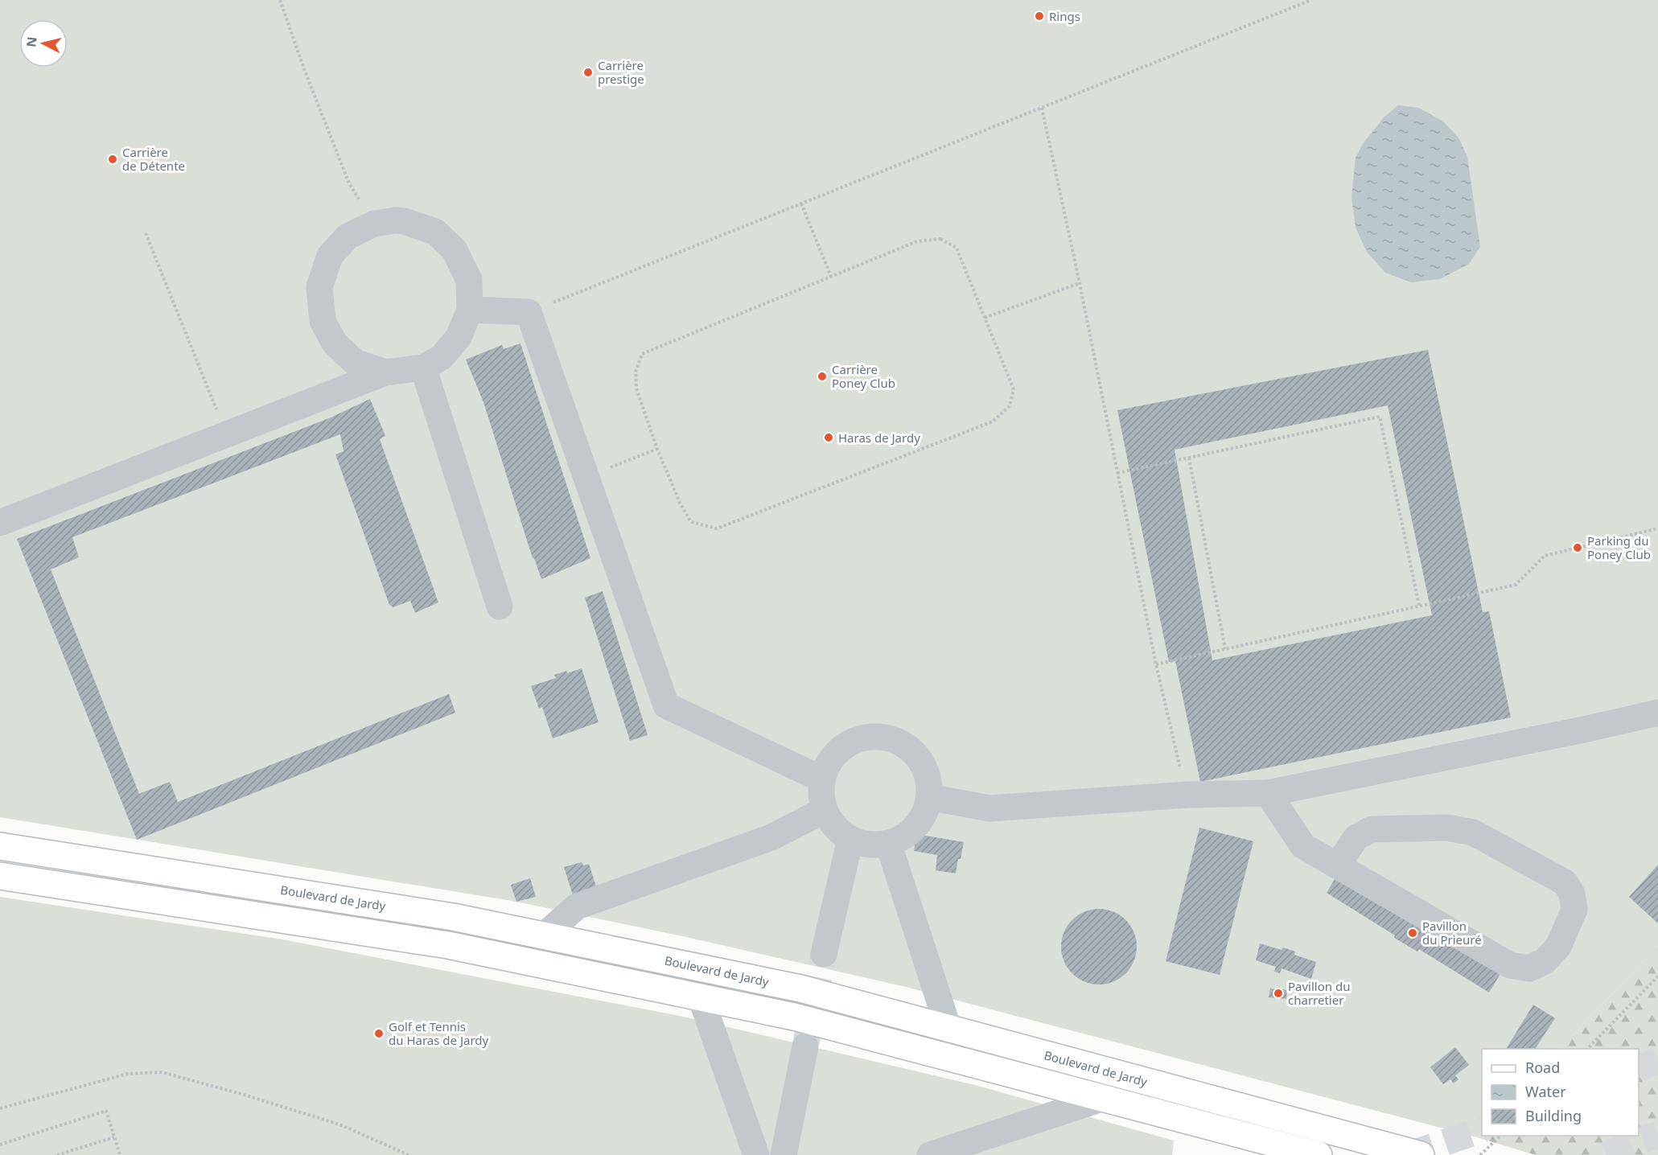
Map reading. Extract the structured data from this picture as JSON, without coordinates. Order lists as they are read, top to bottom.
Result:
{
  "streets": {
    "main road": ["Boulevard de Jardy"]
  },
  "places": [
    "Rings",
    "Carrière prestige",
    "Carrière de Détente",
    "Carrière Poney Club",
    "Haras de Jardy",
    "Parking du Poney Club",
    "Pavillon du Prieuré",
    "Pavillon du charretier",
    "Golf et Tennis du Haras de Jardy"
  ],
  "legend": ["Road", "Water", "Building"],
  "north": "left"
}
